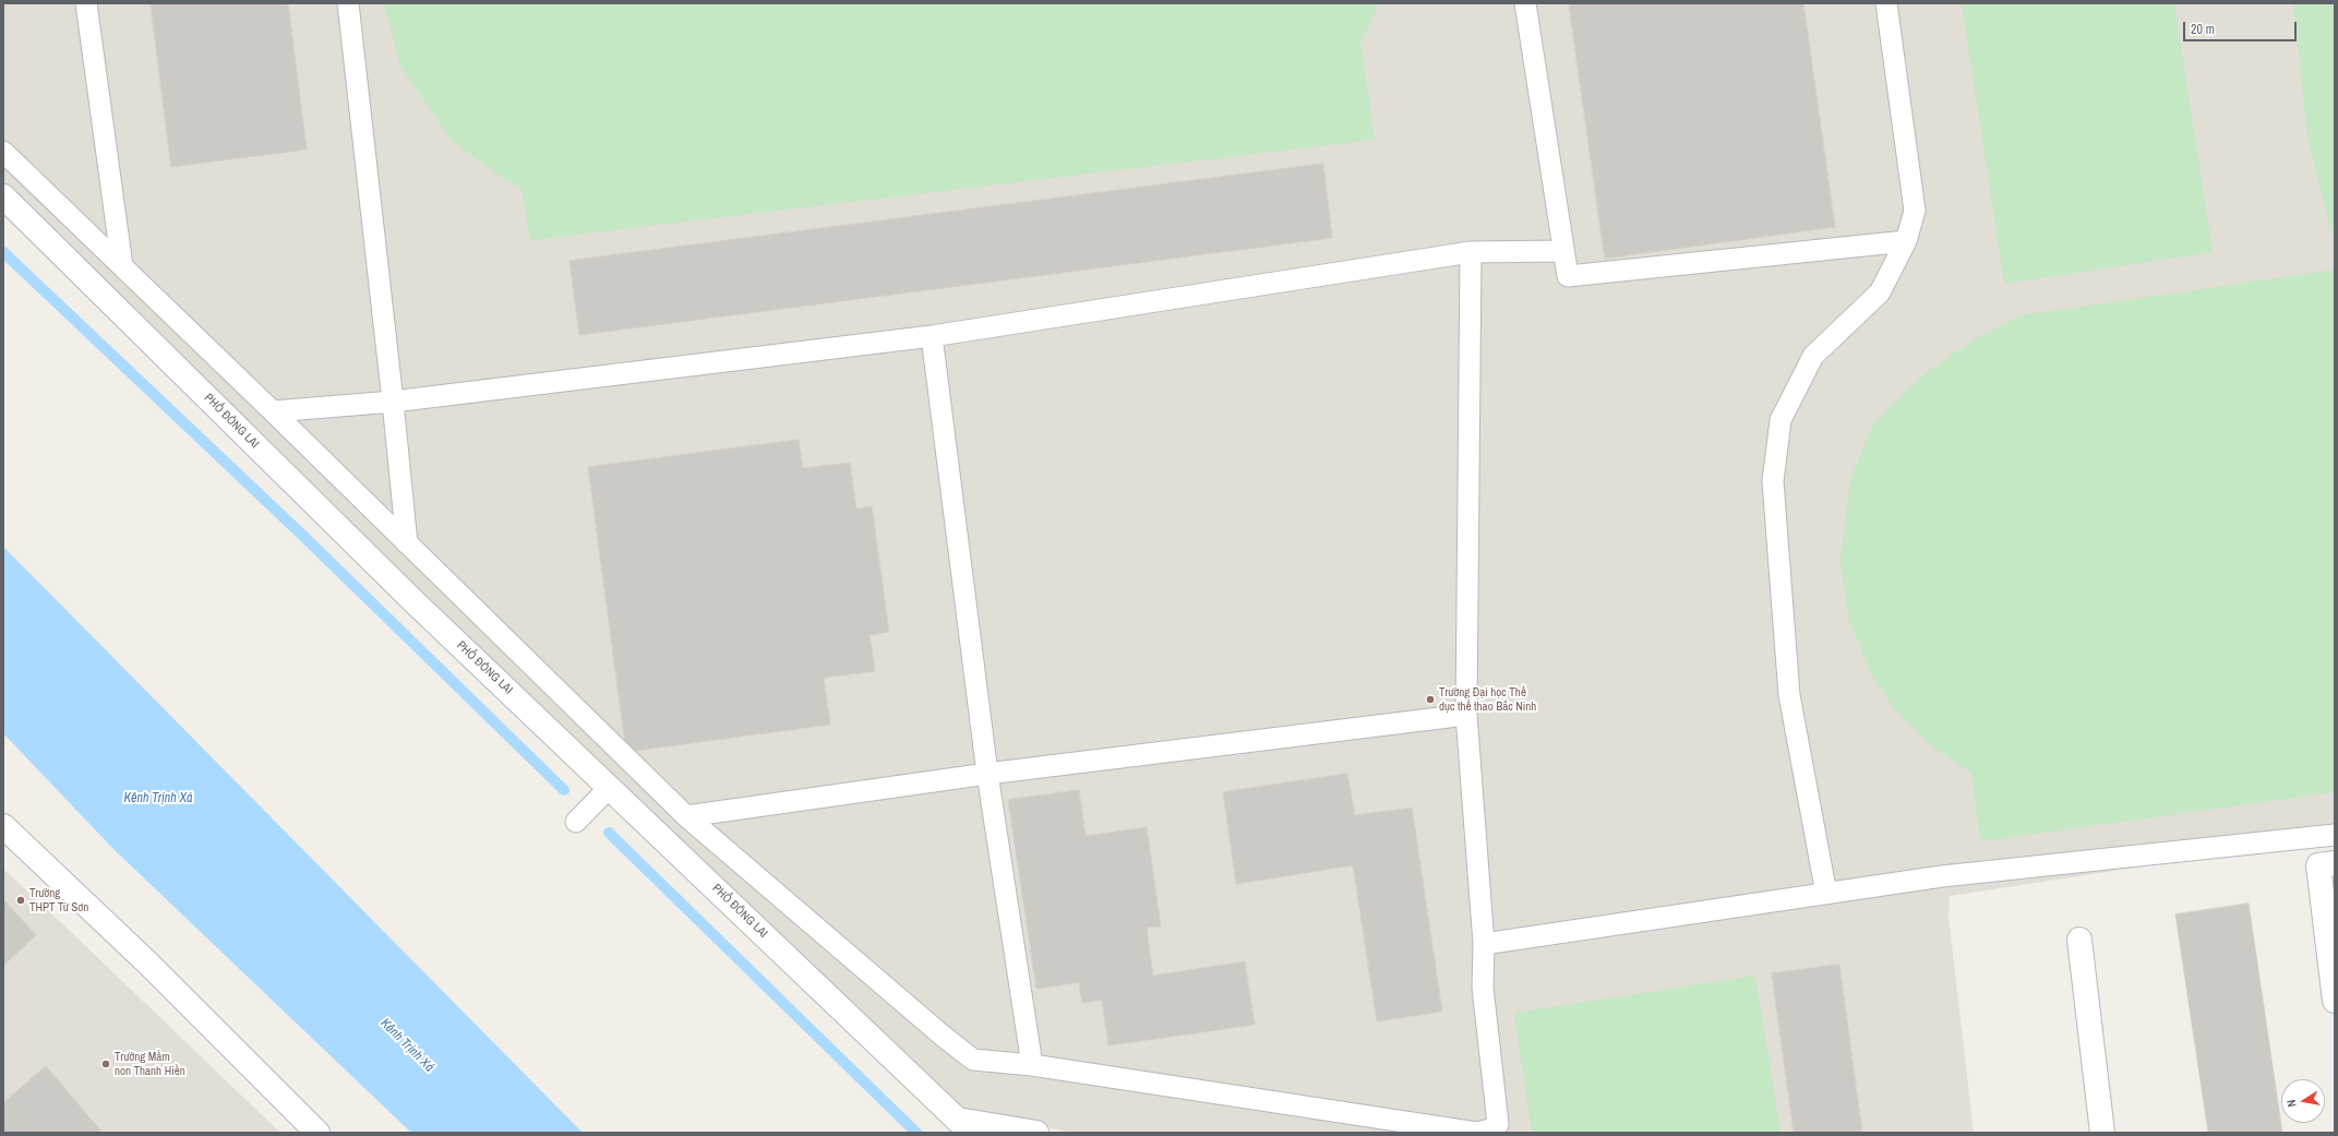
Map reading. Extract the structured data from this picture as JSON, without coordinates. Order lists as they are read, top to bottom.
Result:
{
  "streets": {
    "street": ["PHỐ ĐÔNG LAI"]
  },
  "water": ["Kênh Trịnh Xá"],
  "places": ["Trường Đại học Thể dục thể thao Bắc Ninh", "Trường THPT Từ Sơn", "Trường Mầm non Thanh Hiền"],
  "scale_bar": "20 m",
  "north": "left"
}
